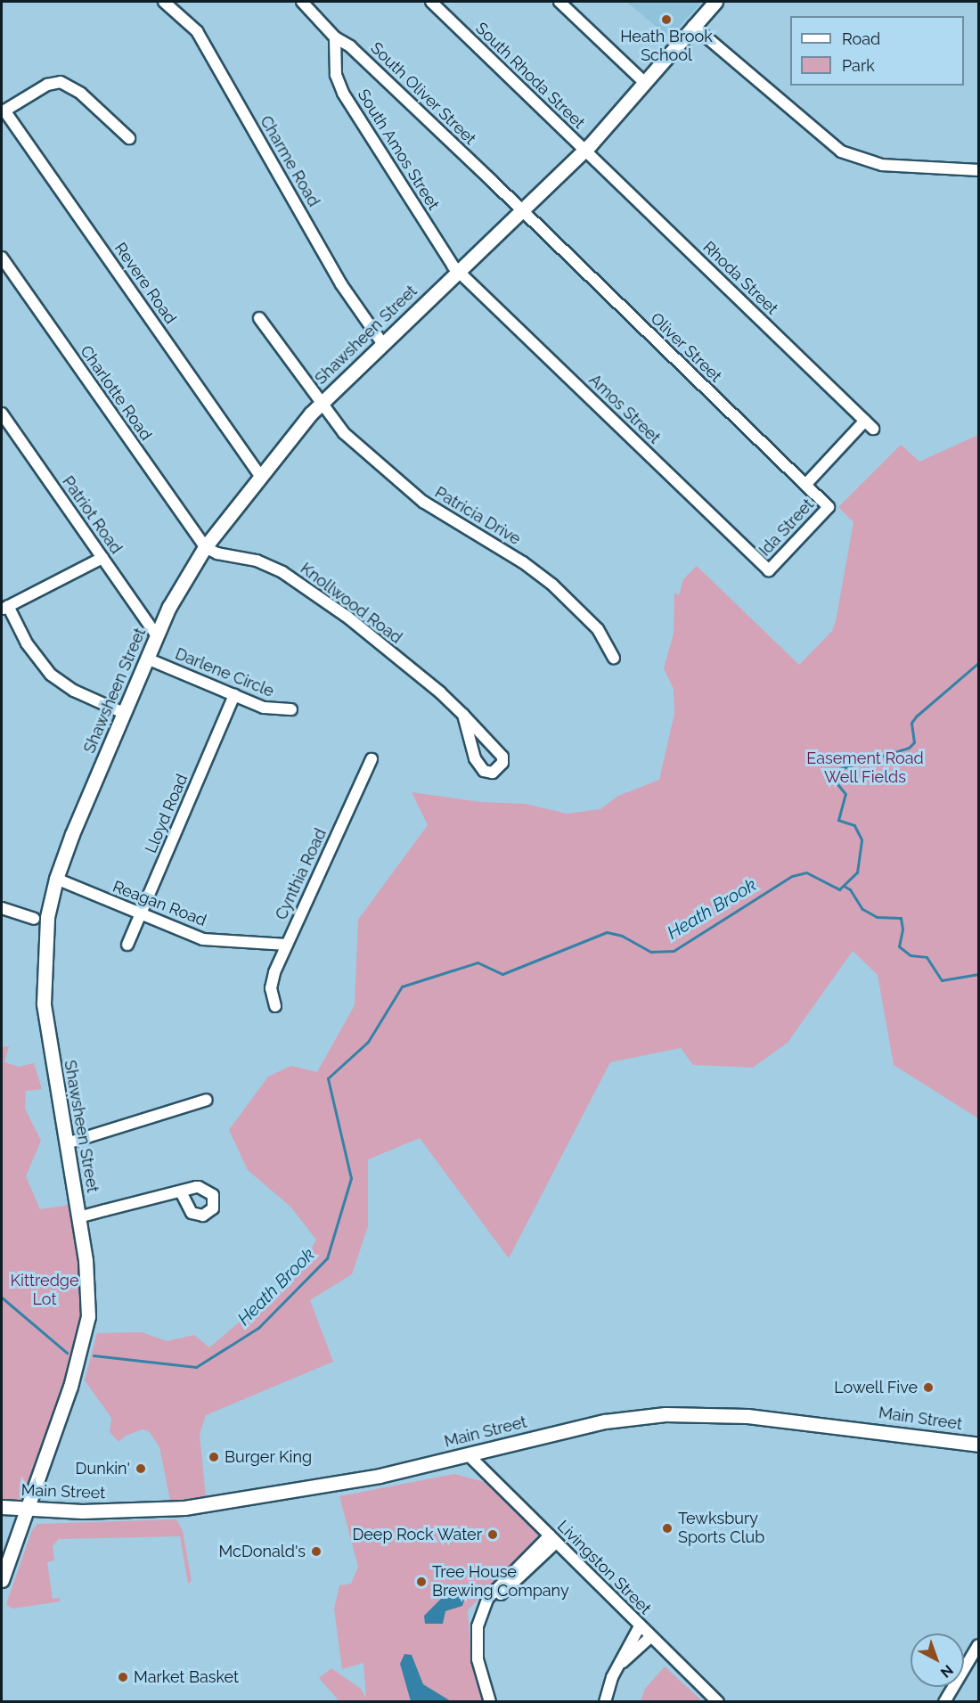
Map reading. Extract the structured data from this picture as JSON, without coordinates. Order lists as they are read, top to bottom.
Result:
{
  "streets": {
    "main road": ["Shawsheen Street", "Main Street"],
    "street": [
      "South Rhoda Street",
      "South Oliver Street",
      "South Amos Street",
      "Charme Road",
      "Rhoda Street",
      "Revere Road",
      "Oliver Street",
      "Charlotte Road",
      "Amos Street",
      "Patriot Road",
      "Patricia Drive",
      "Ida Street",
      "Knollwood Road",
      "Darlene Circle",
      "Lloyd Road",
      "Cynthia Road",
      "Reagan Road",
      "Livingston Street"
    ]
  },
  "crossings": [
    ["South Rhoda Street", "Rhoda Street"],
    ["South Rhoda Street", "Shawsheen Street"],
    ["South Oliver Street", "South Amos Street"],
    ["South Oliver Street", "Shawsheen Street"],
    ["South Oliver Street", "Oliver Street"],
    ["South Amos Street", "Shawsheen Street"],
    ["South Amos Street", "Amos Street"],
    ["Charme Road", "Shawsheen Street"],
    ["Rhoda Street", "Shawsheen Street"],
    ["Rhoda Street", "Oliver Street"],
    ["Revere Road", "Shawsheen Street"],
    ["Shawsheen Street", "Oliver Street"],
    ["Shawsheen Street", "Charlotte Road"],
    ["Shawsheen Street", "Amos Street"],
    ["Shawsheen Street", "Patriot Road"],
    ["Shawsheen Street", "Patricia Drive"],
    ["Shawsheen Street", "Knollwood Road"],
    ["Shawsheen Street", "Darlene Circle"],
    ["Shawsheen Street", "Reagan Road"],
    ["Shawsheen Street", "Main Street"],
    ["Oliver Street", "Ida Street"],
    ["Charlotte Road", "Knollwood Road"],
    ["Amos Street", "Ida Street"],
    ["Darlene Circle", "Lloyd Road"],
    ["Lloyd Road", "Reagan Road"],
    ["Cynthia Road", "Reagan Road"],
    ["Main Street", "Livingston Street"]
  ],
  "water": ["Heath Brook"],
  "parks": ["Easement Road Well Fields", "Kittredge Lot"],
  "places": [
    "Heath Brook School",
    "Lowell Five",
    "Burger King",
    "Dunkin'",
    "Tewksbury Sports Club",
    "Deep Rock Water",
    "McDonald's",
    "Tree House Brewing Company",
    "Market Basket"
  ],
  "legend": ["Road", "Park"],
  "north": "bottom right"
}
